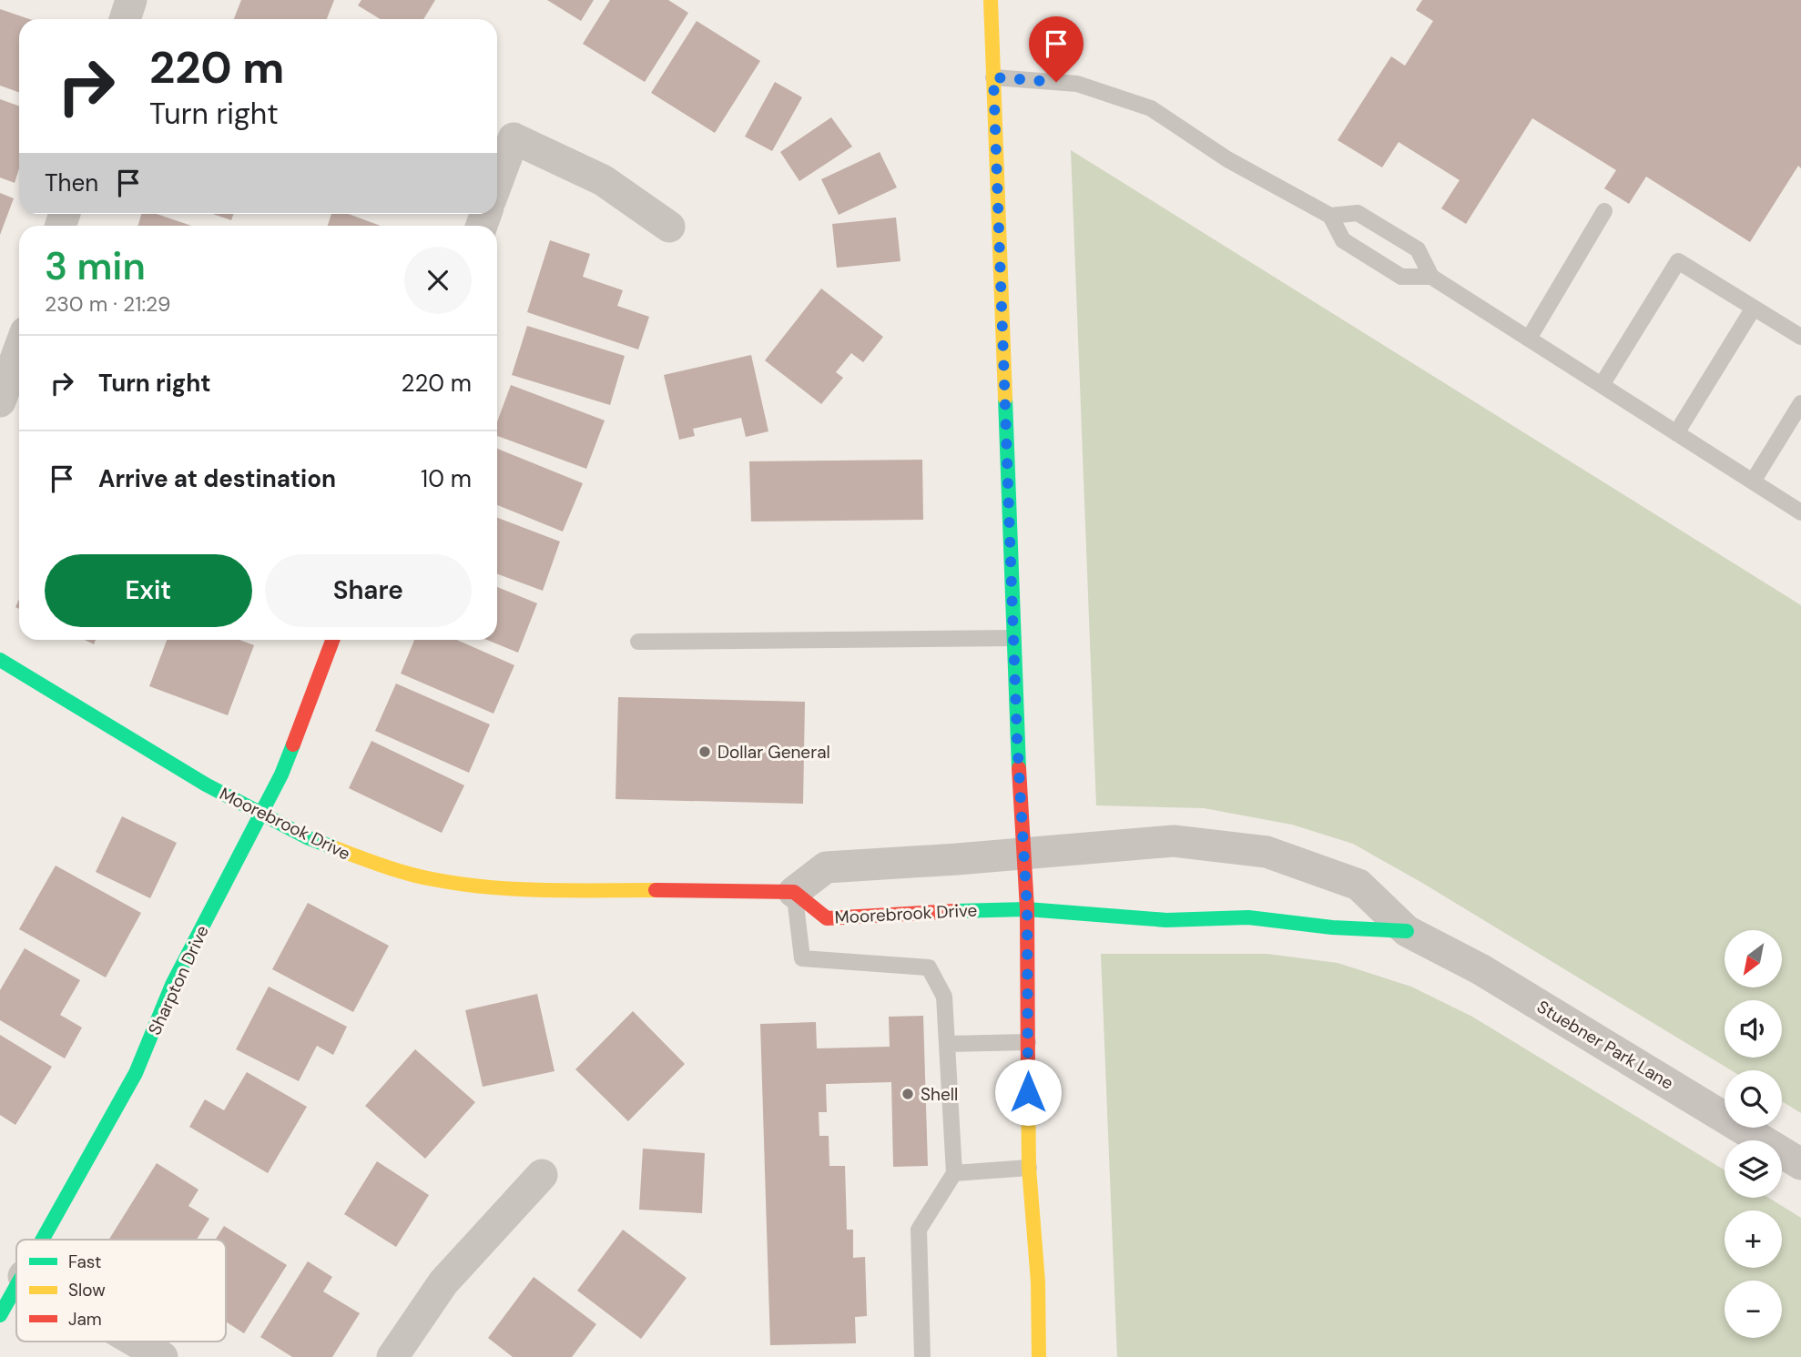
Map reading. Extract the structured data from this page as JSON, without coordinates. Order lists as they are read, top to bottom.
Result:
{
  "streets": {
    "street": ["Moorebrook Drive", "Sharpton Drive", "Stuebner Park Lane"]
  },
  "crossings": [
    ["Moorebrook Drive", "Sharpton Drive"],
    ["Moorebrook Drive", "Stuebner Park Lane"]
  ],
  "places": ["Dollar General", "Shell"],
  "legend": ["Fast", "Slow", "Jam"],
  "north": "bottom left",
  "page": {
    "turn": ["220 m", "Turn right"],
    "then": "Then",
    "heading": ["3 min", "230 m · 21:29"],
    "list": [
      {
        "name": "Turn right",
        "value": "220 m"
      },
      {
        "name": "Arrive at destination",
        "value": "10 m"
      }
    ],
    "buttons": ["Exit", "Share"],
    "map_buttons": ["+", "−"]
  }
}
